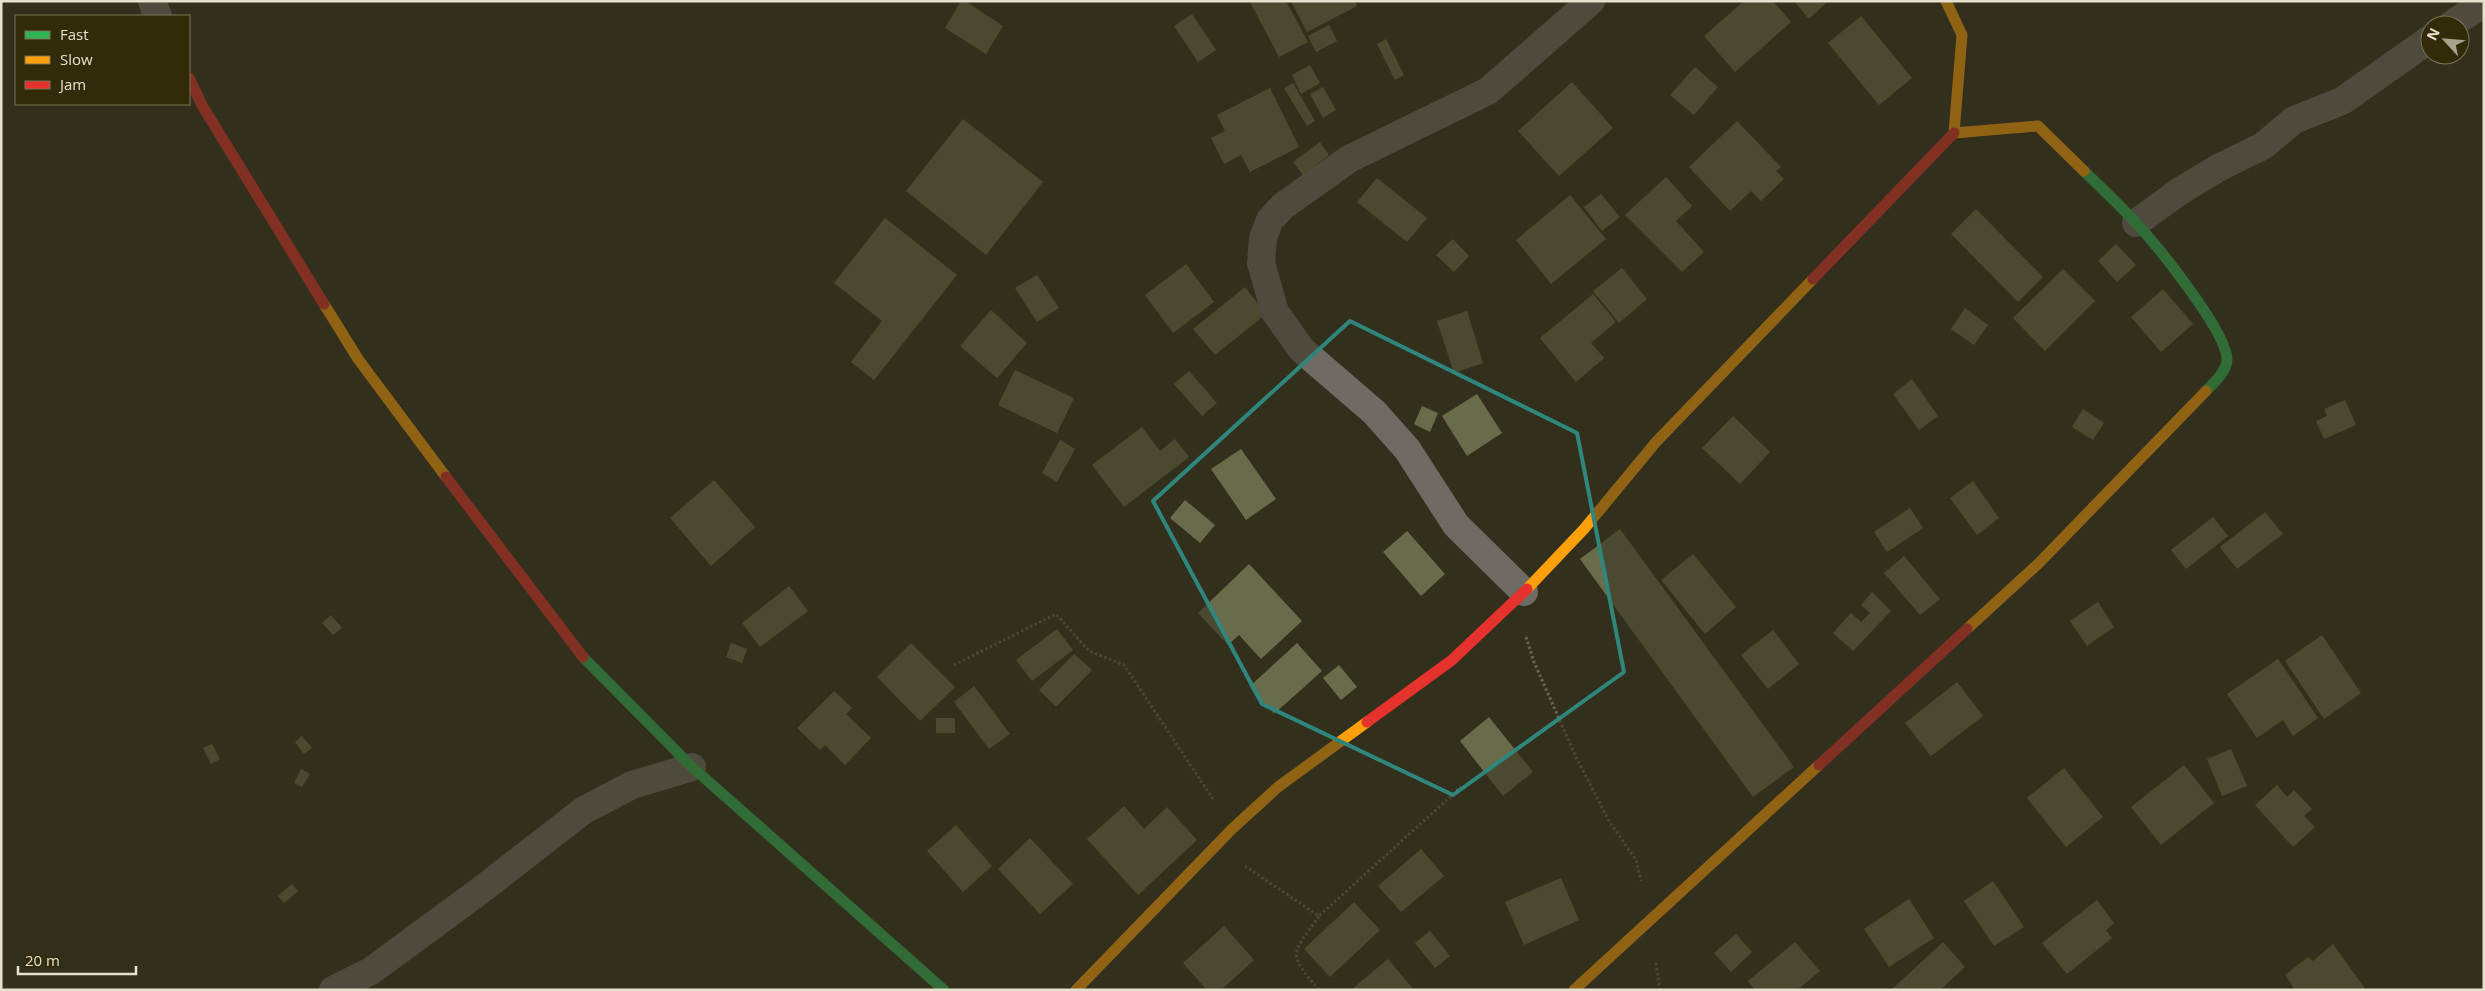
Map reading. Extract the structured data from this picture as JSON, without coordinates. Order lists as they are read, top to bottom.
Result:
{
  "legend": ["Fast", "Slow", "Jam"],
  "scale_bar": "20 m",
  "north": "top left"
}
